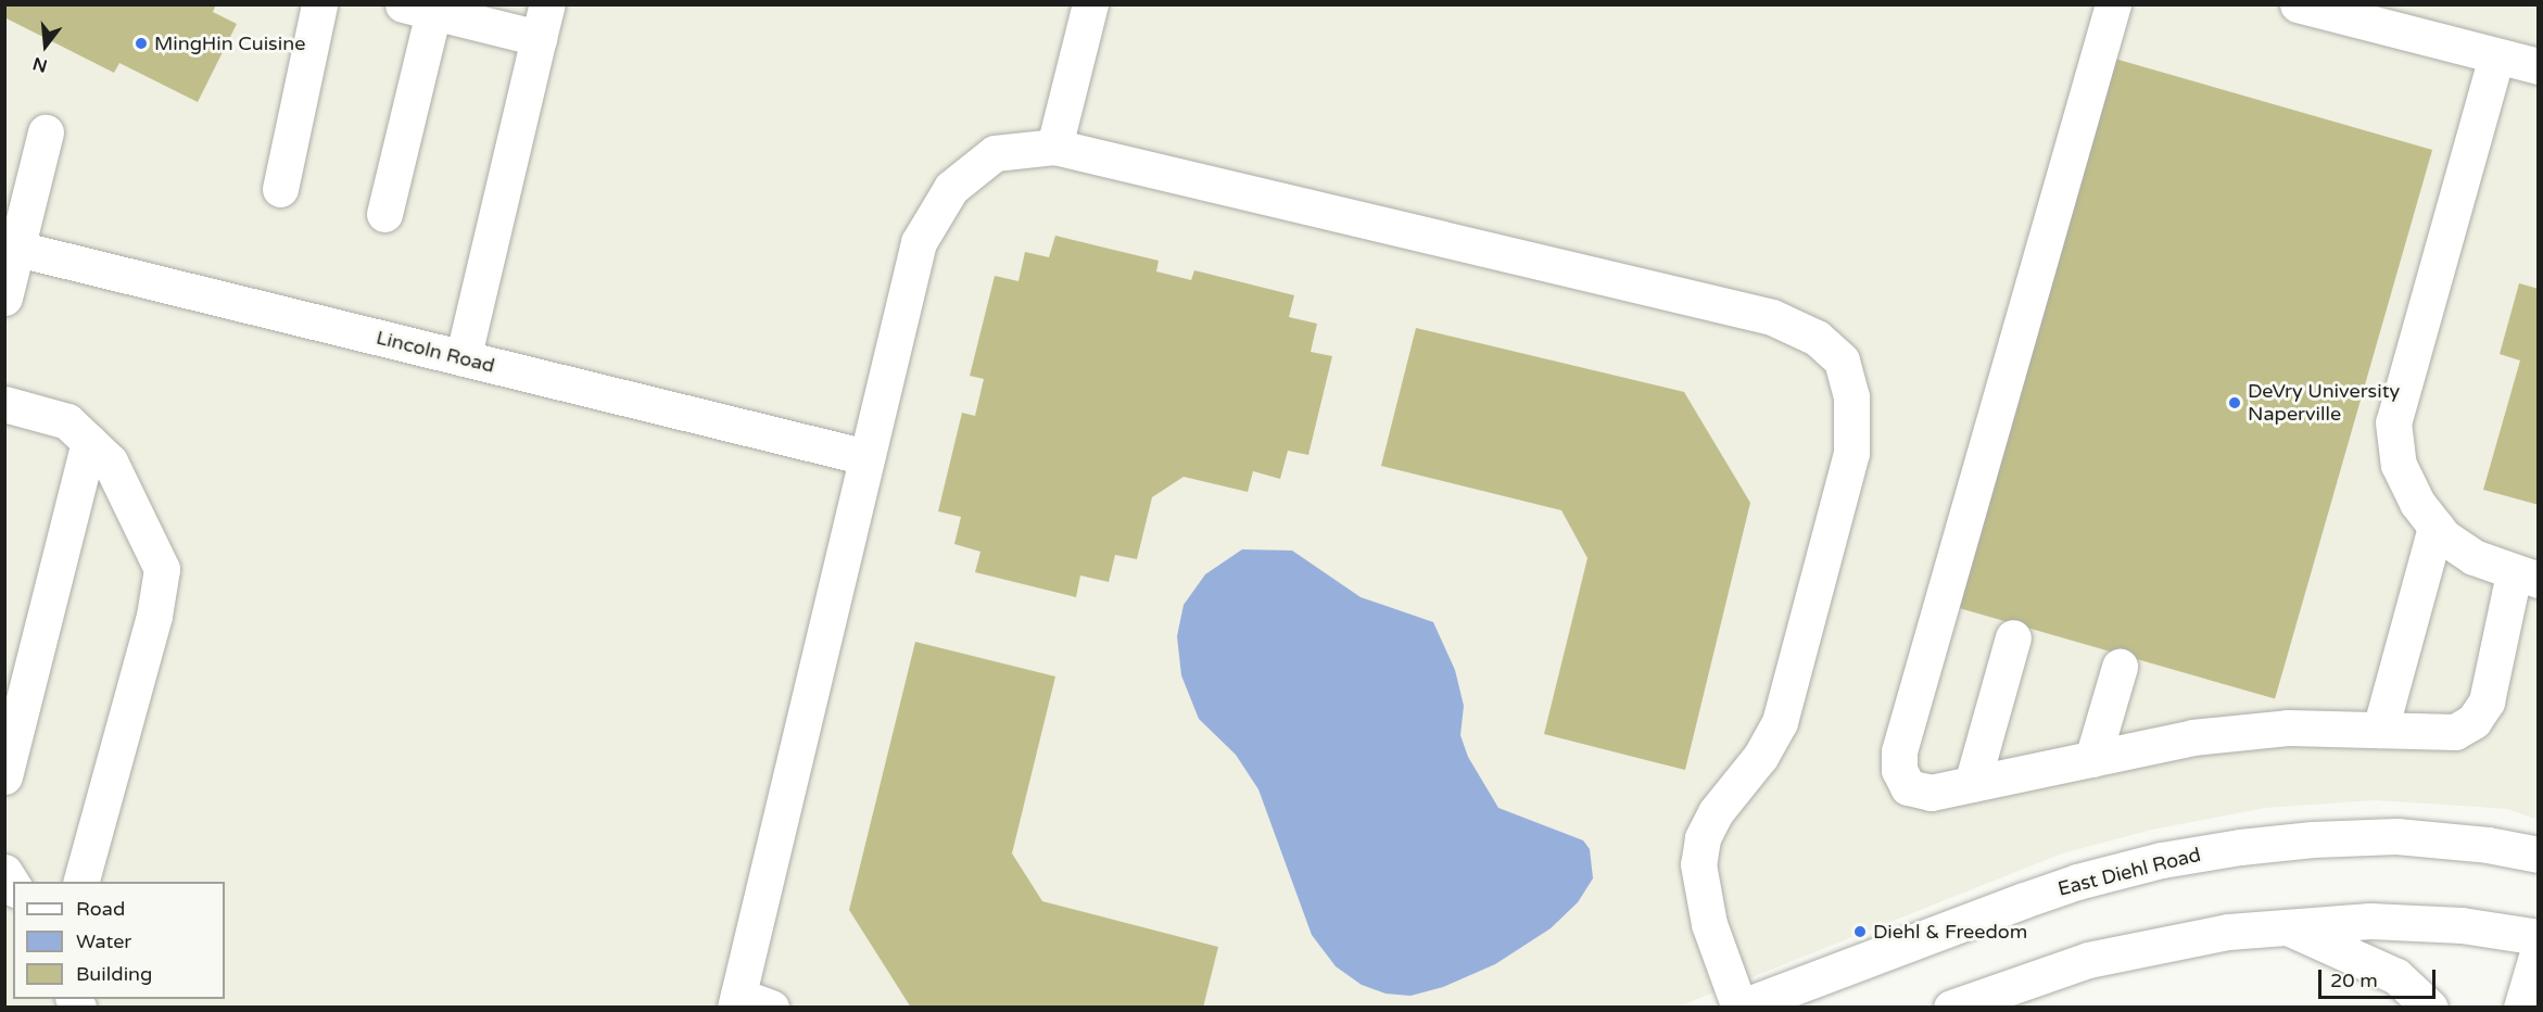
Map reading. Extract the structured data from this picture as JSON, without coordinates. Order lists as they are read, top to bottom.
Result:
{
  "streets": {
    "street": ["Lincoln Road", "East Diehl Road"]
  },
  "places": ["MingHin Cuisine", "DeVry University Naperville", "Diehl & Freedom"],
  "legend": ["Road", "Water", "Building"],
  "scale_bar": "20 m",
  "north": "bottom"
}
